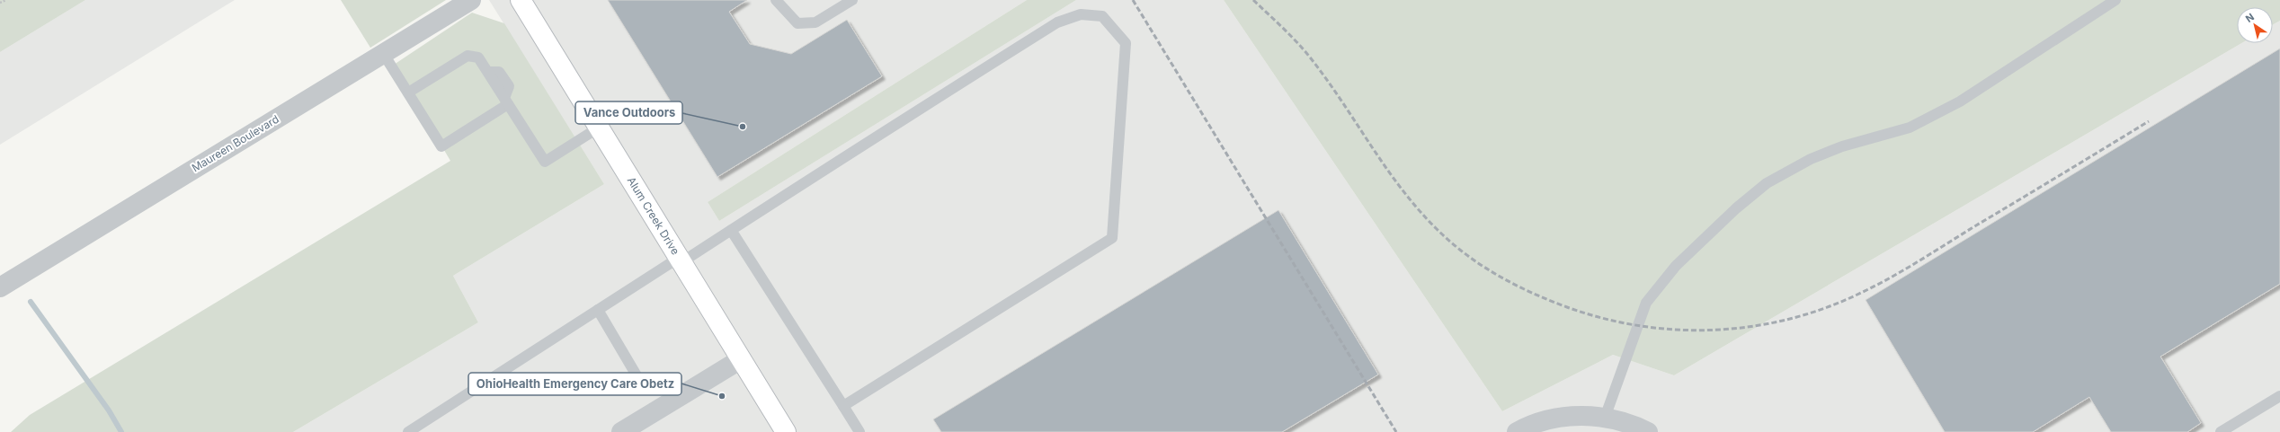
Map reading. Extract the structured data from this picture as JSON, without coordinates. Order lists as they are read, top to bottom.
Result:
{
  "streets": {
    "main road": ["Alum Creek Drive"],
    "street": ["Maureen Boulevard"]
  },
  "places": ["Vance Outdoors", "OhioHealth Emergency Care Obetz"],
  "north": "top left"
}
